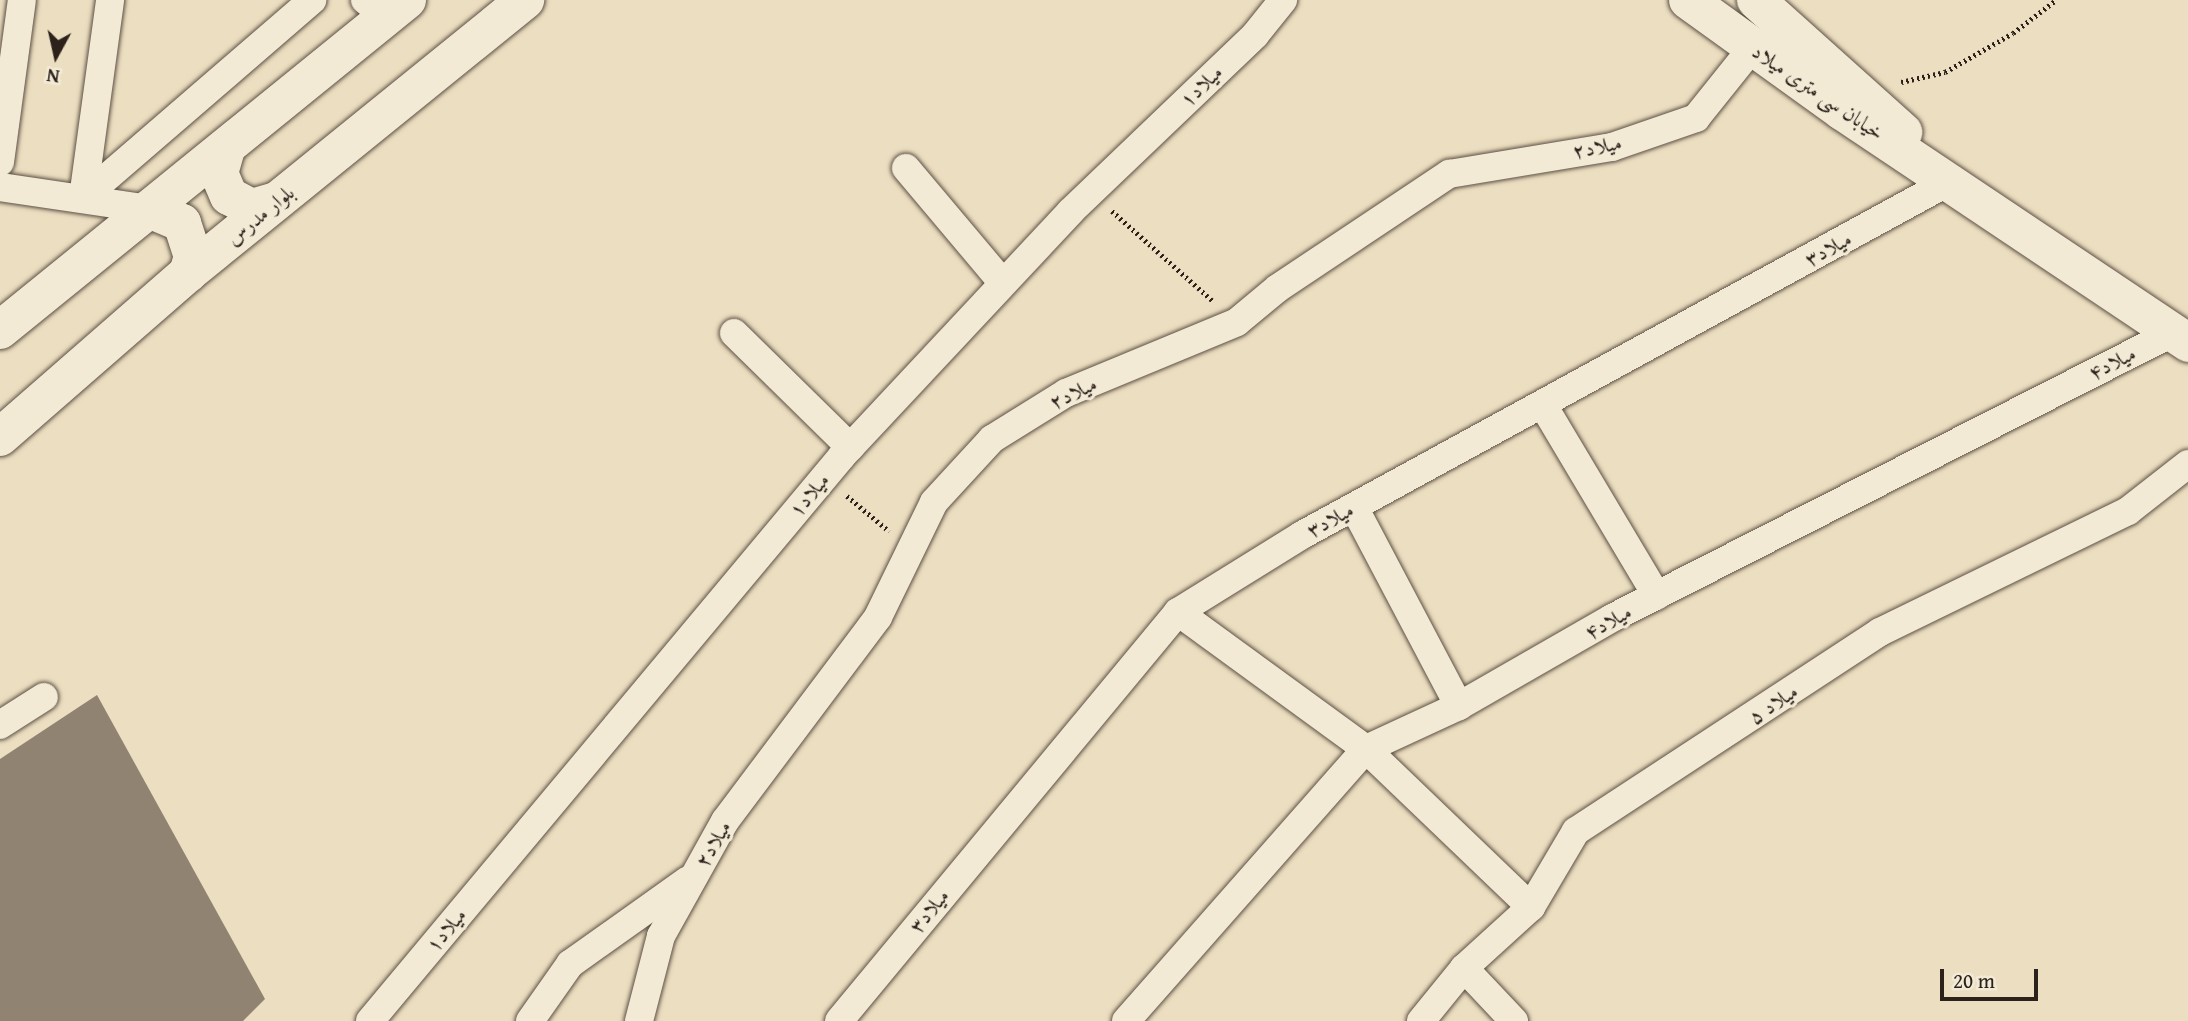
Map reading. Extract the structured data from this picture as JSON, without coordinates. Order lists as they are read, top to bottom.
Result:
{
  "streets": {
    "main road": ["خیابان سی متری میلاد", "بلوار مدرس"],
    "street": [
      "میلاد۱",
      "میلاد۲",
      "میلاد۳",
      "میلاد۴",
      "میلاد ۵"
    ]
  },
  "crossings": [
    ["خیابان سی متری میلاد", "میلاد۲"],
    ["خیابان سی متری میلاد", "میلاد۳"],
    ["خیابان سی متری میلاد", "میلاد۴"]
  ],
  "scale_bar": "20 m",
  "north": "bottom"
}
